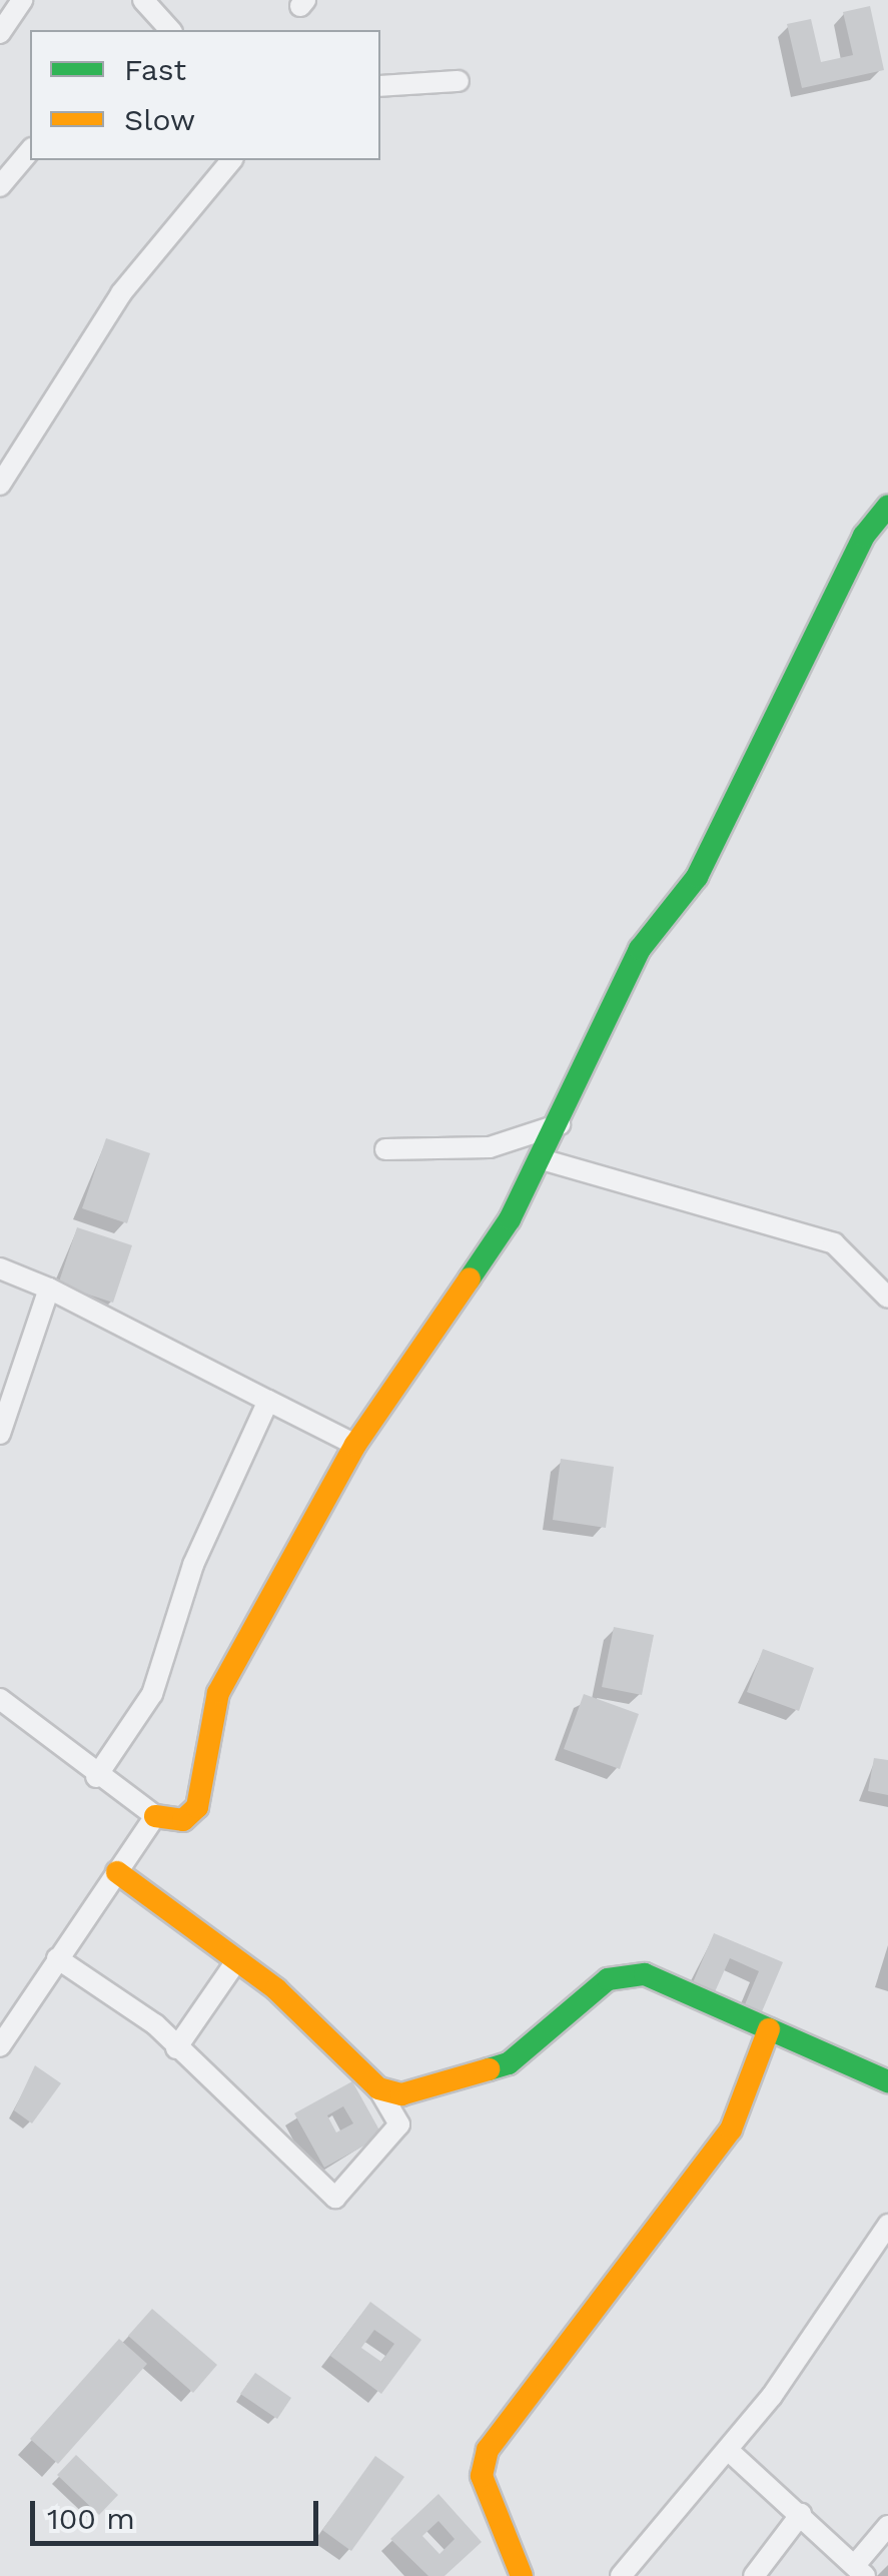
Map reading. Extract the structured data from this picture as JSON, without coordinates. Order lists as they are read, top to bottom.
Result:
{
  "legend": ["Fast", "Slow"],
  "scale_bar": "100 m"
}
